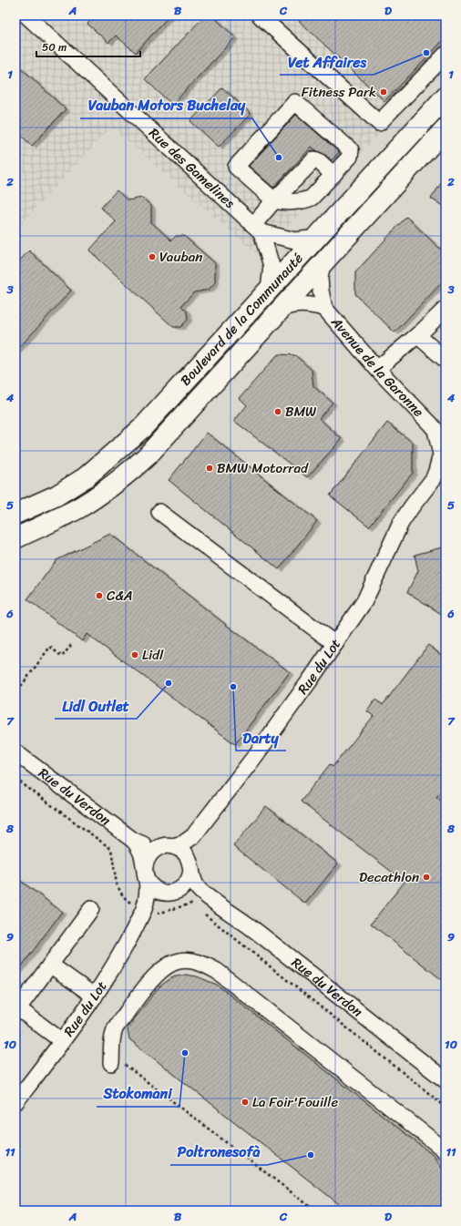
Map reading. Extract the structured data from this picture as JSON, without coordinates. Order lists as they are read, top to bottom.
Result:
{
  "streets": {
    "main road": ["Boulevard de la Communauté"],
    "street": [
      "Rue des Gamelines",
      "Avenue de la Garonne",
      "Rue du Lot",
      "Rue du Verdon"
    ]
  },
  "crossings": [
    ["Rue des Gamelines", "Boulevard de la Communauté"],
    ["Avenue de la Garonne", "Rue du Lot"]
  ],
  "places": [
    "Vet Affaires",
    "Fitness Park",
    "Vauban Motors Buchelay",
    "Vauban",
    "BMW",
    "BMW Motorrad",
    "C&A",
    "Lidl",
    "Lidl Outlet",
    "Darty",
    "Decathlon",
    "Stokomani",
    "La Foir'Fouille",
    "Poltronesofà"
  ],
  "scale_bar": "50 m",
  "grid": {
    "columns": [
      "A",
      "B",
      "C",
      "D"
    ],
    "rows": [
      "1",
      "2",
      "3",
      "4",
      "5",
      "6",
      "7",
      "8",
      "9",
      "10",
      "11"
    ]
  }
}
